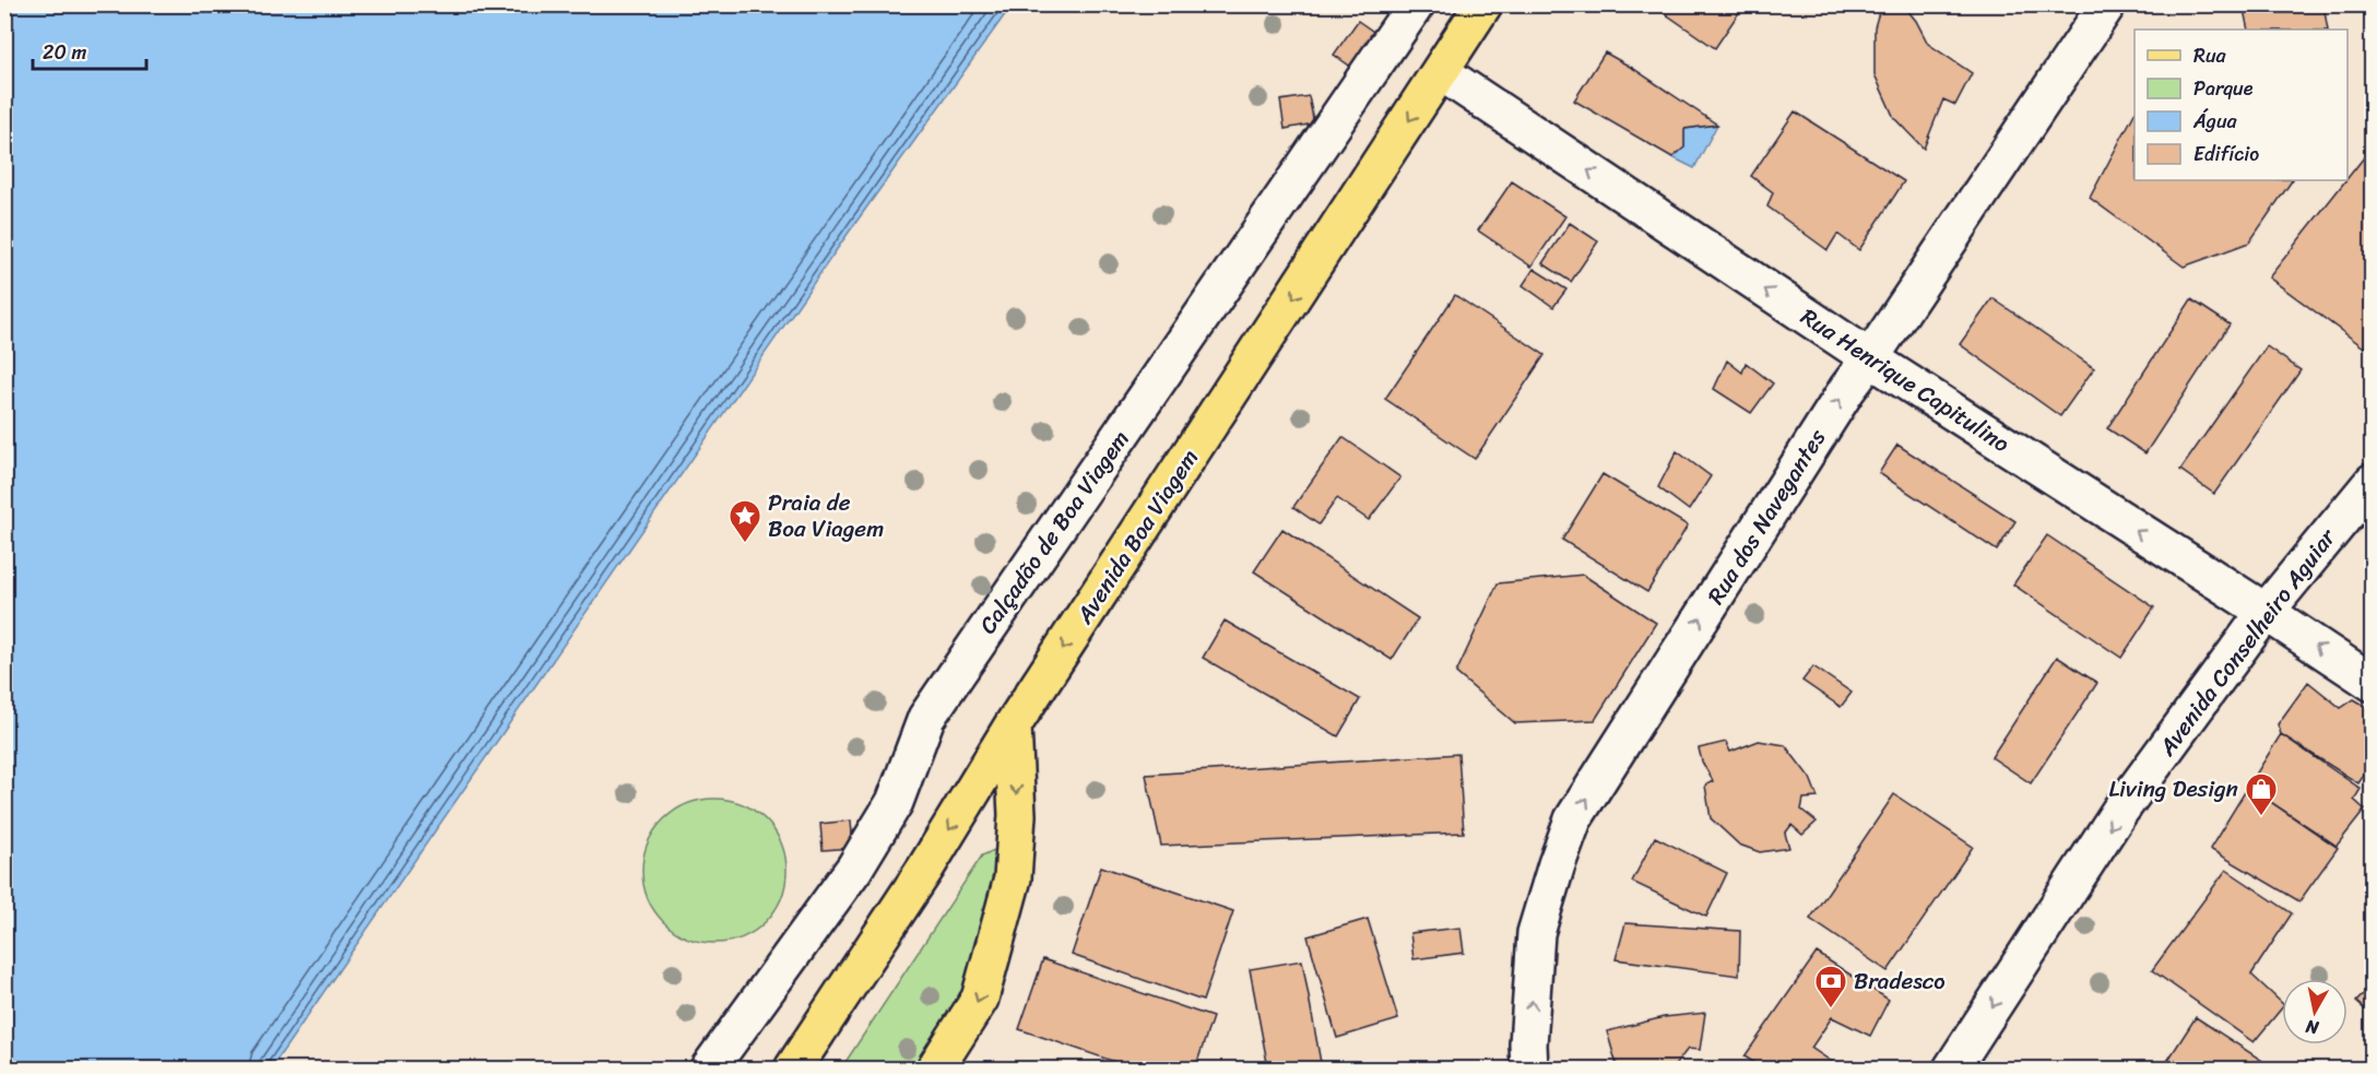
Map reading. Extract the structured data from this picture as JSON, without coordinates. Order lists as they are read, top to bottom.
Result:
{
  "streets": {
    "main road": ["Avenida Boa Viagem"],
    "street": [
      "Rua Henrique Capitulino",
      "Rua dos Navegantes",
      "Calçadão de Boa Viagem",
      "Avenida Conselheiro Aguiar"
    ]
  },
  "crossings": [
    ["Rua Henrique Capitulino", "Rua dos Navegantes"],
    ["Rua Henrique Capitulino", "Avenida Boa Viagem"],
    ["Rua Henrique Capitulino", "Avenida Conselheiro Aguiar"]
  ],
  "one_way": ["Rua Henrique Capitulino", "Rua dos Navegantes", "Avenida Conselheiro Aguiar"],
  "places": {
    "place": ["Praia de Boa Viagem"],
    "shop": ["Living Design"],
    "bank": ["Bradesco"]
  },
  "legend": [
    "Rua",
    "Parque",
    "Água",
    "Edifício"
  ],
  "scale_bar": "20 m",
  "north": "bottom"
}
